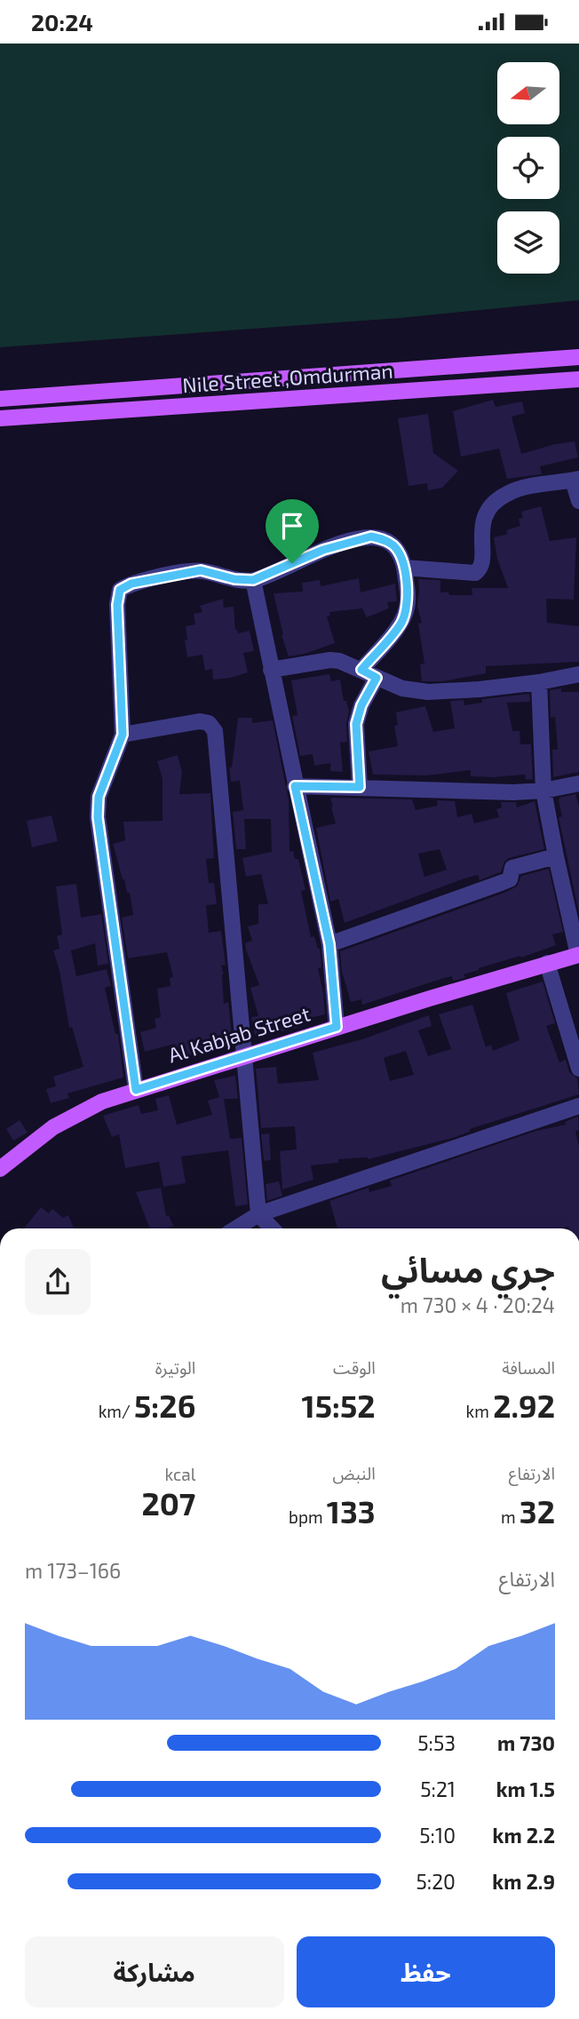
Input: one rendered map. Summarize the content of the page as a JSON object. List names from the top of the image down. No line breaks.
{"streets":{"main road":["Nile Street ,Omdurman","Al Kabjab Street"]},"north":"left","page":{"status":"20:24","heading":["جري مسائي","20:24 · 4 × 730 m"],"stats":[["المسافة","2.92 km"],["الوقت","15:52"],["الوتيرة","5:26 /km"],["الارتفاع","32 m"],["النبض","133 bpm"],["kcal","207"]],"chart":["الارتفاع","166–173 m"],"list":[{"name":"730 m","note":"5:53"},{"name":"1.5 km","note":"5:21"},{"name":"2.2 km","note":"5:10"},{"name":"2.9 km","note":"5:20"}],"buttons":["حفظ","مشاركة"]}}
